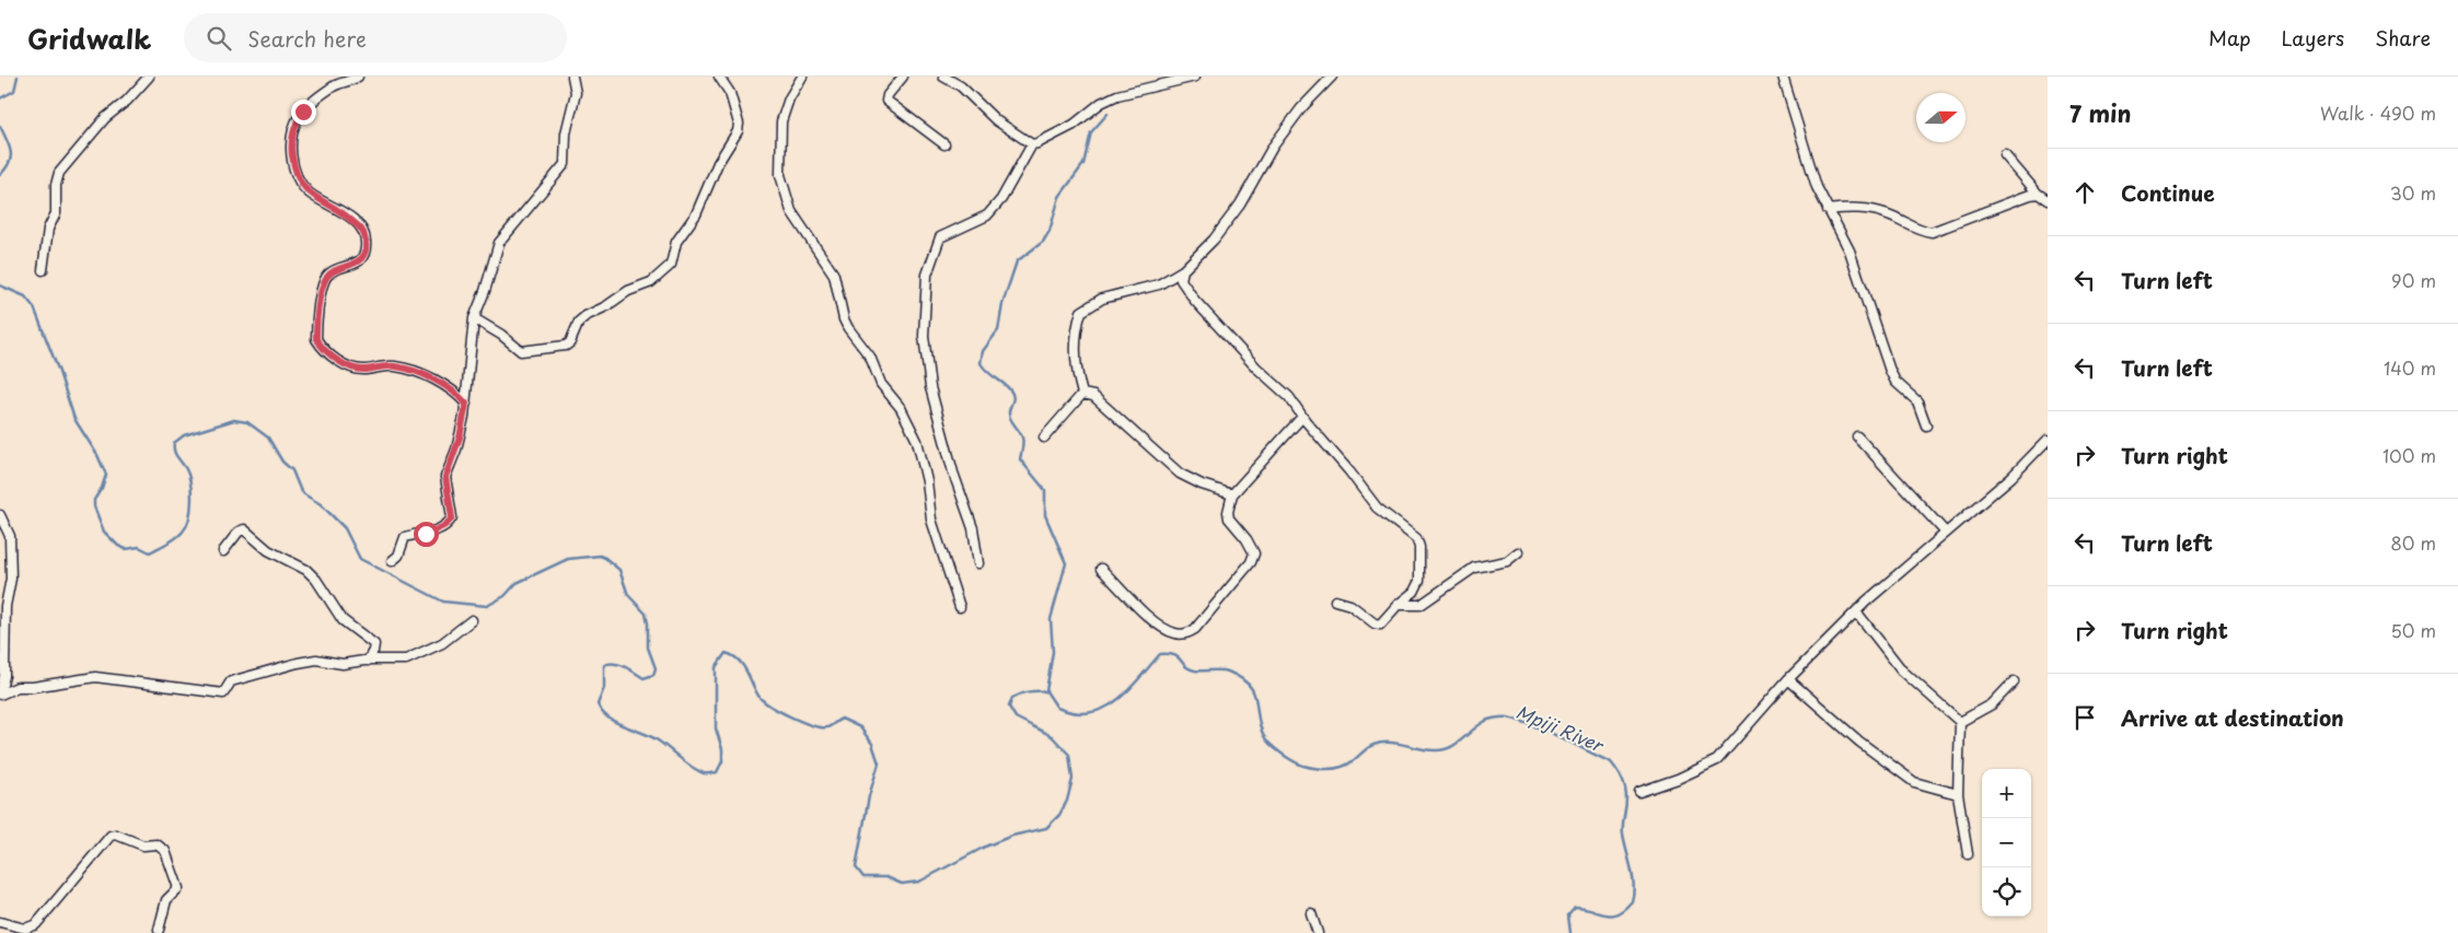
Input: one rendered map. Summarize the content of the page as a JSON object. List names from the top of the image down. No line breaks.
{"water":["Mpiji River"],"north":"right","page":{"header":"Gridwalk","search":"Search here","nav":["Map","Layers","Share"],"heading":["7 min","Walk · 490 m"],"list":[["Continue","30 m"],["Turn left","90 m"],["Turn left","140 m"],["Turn right","100 m"],["Turn left","80 m"],["Turn right","50 m"],"Arrive at destination"],"map_buttons":["+","−"]}}
